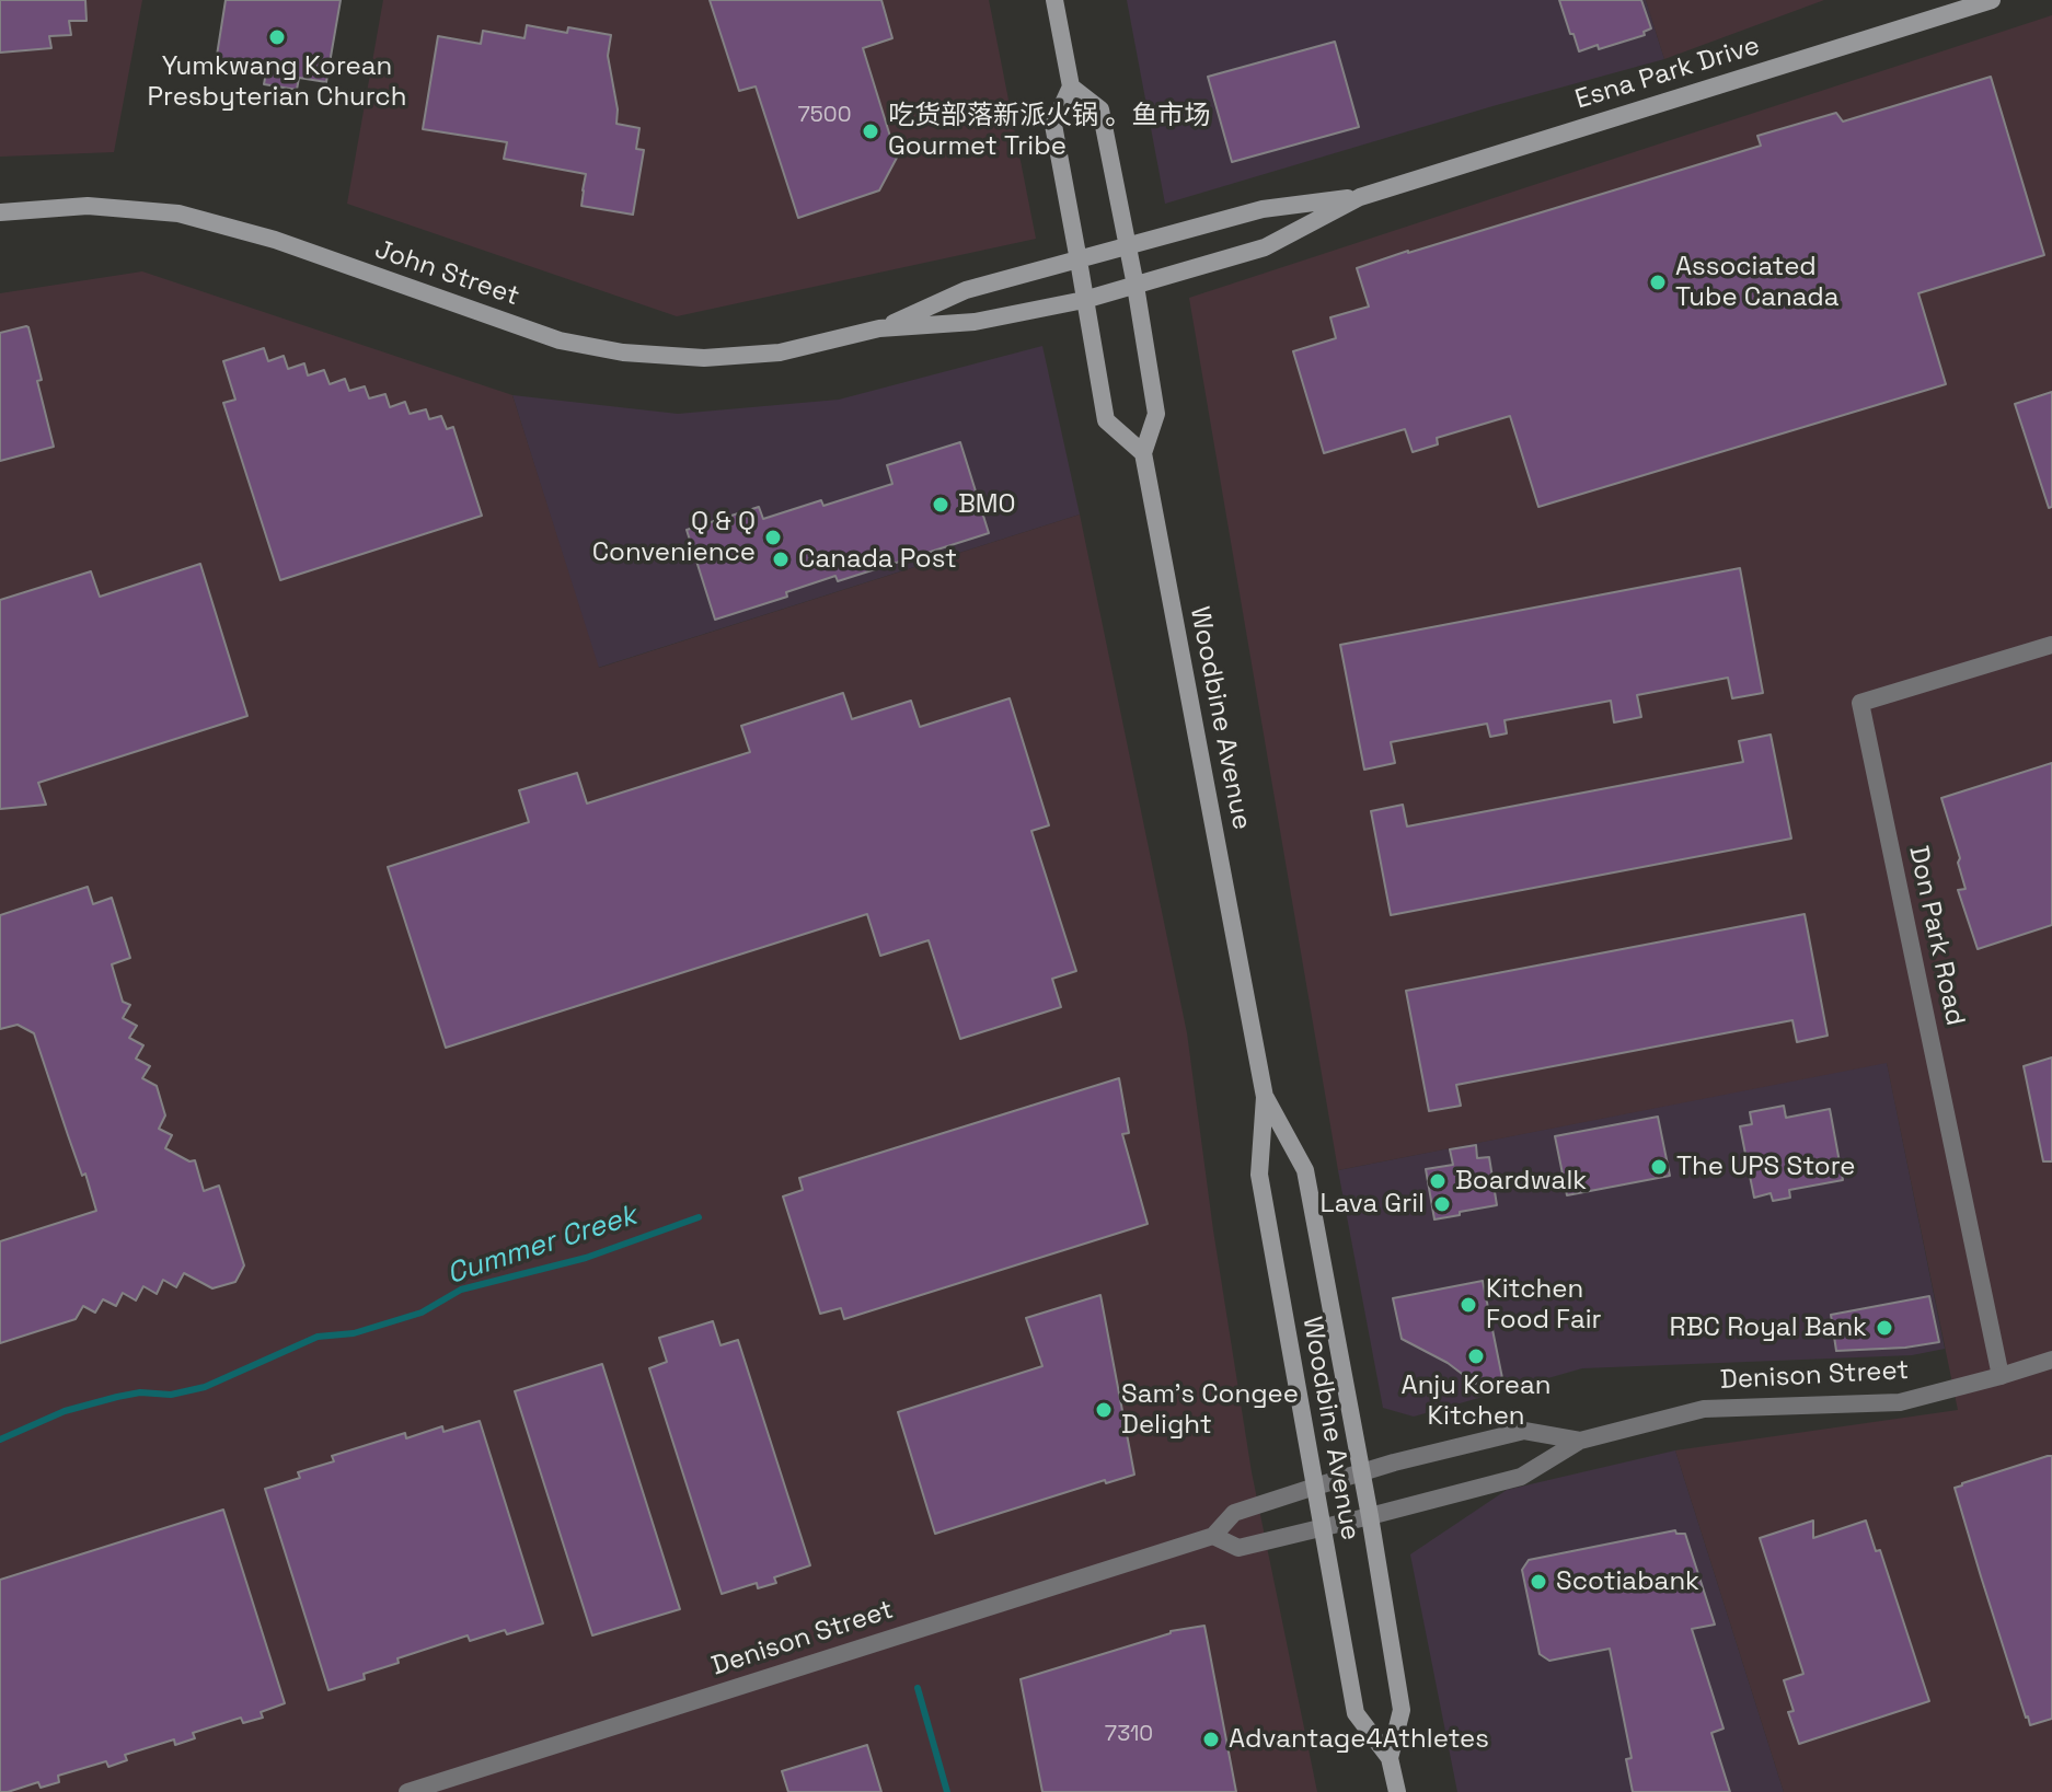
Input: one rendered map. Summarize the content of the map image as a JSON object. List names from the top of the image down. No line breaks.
{"streets":{"main road":["Esna Park Drive","John Street","Woodbine Avenue"],"street":["Don Park Road","Denison Street"]},"crossings":[["Esna Park Drive","John Street"],["Esna Park Drive","Woodbine Avenue"],["John Street","Woodbine Avenue"],["Woodbine Avenue","Denison Street"],["Don Park Road","Denison Street"]],"water":["Cummer Creek"],"places":["Yumkwang Korean Presbyterian Church","吃货部落新派火锅 。鱼市场 Gourmet Tribe","Associated Tube Canada","BMO","Q & Q Convenience","Canada Post","The UPS Store","Boardwalk","Lava Gril","Kitchen Food Fair","RBC Royal Bank","Anju Korean Kitchen","Sam's Congee Delight","Scotiabank","Advantage4Athletes"],"house_numbers":["7500","7310"]}
